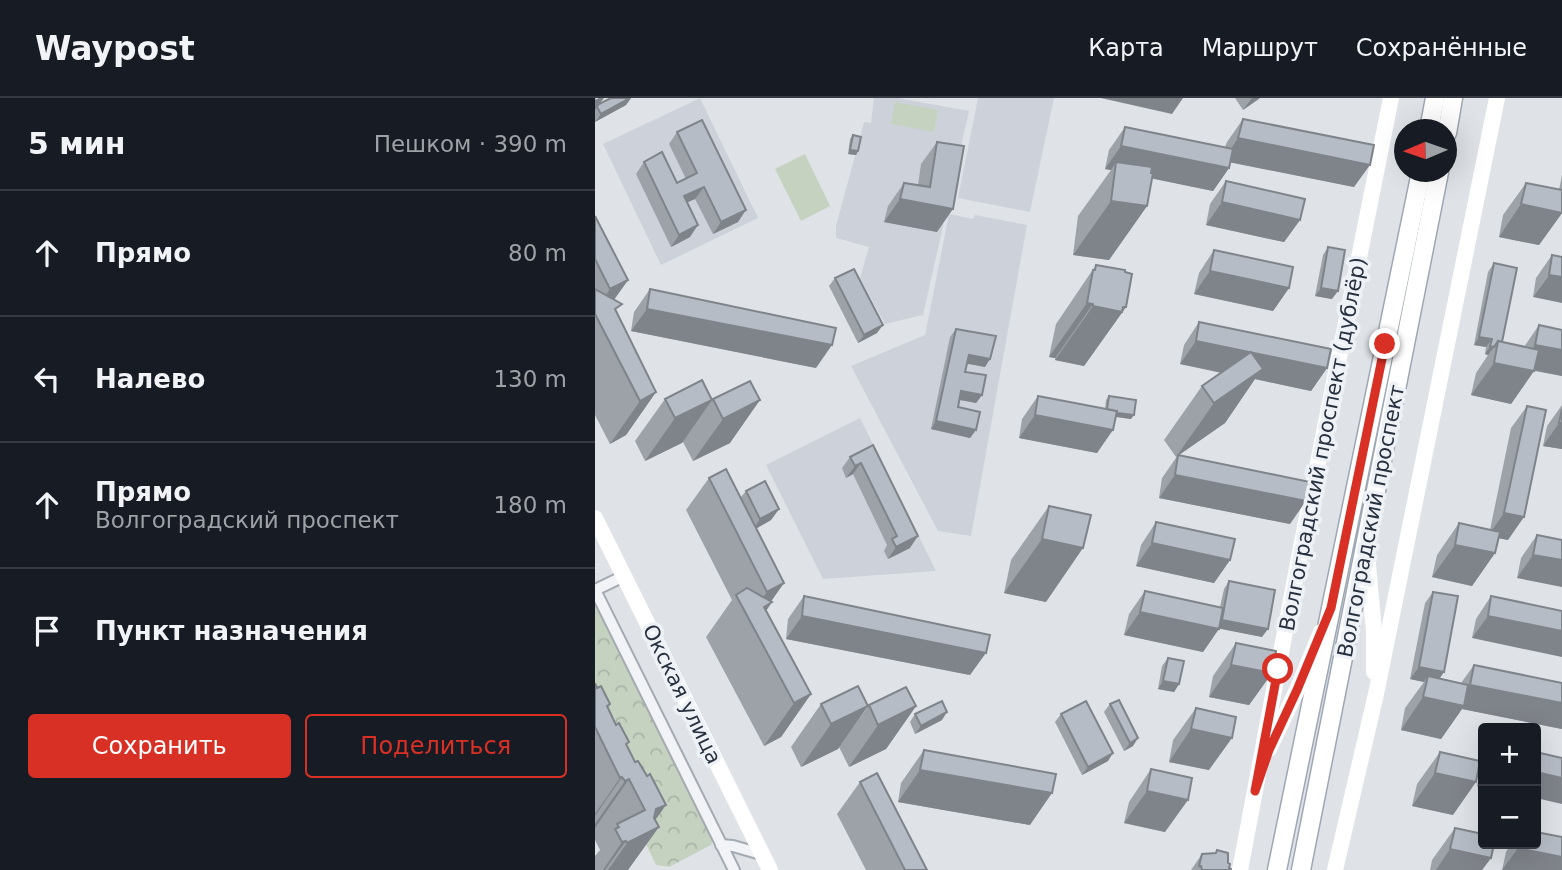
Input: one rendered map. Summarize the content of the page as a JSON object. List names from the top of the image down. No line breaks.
{"streets":{"main road":["Волгоградский проспект"],"street":["Волгоградский проспект (дублёр)","Окская улица"]},"crossings":[["Волгоградский проспект (дублёр)","Волгоградский проспект"]],"north":"left","page":{"header":"Waypost","nav":["Карта","Маршрут","Сохранённые"],"heading":["5 мин","Пешком · 390 m"],"list":[["Прямо","80 m"],["Налево","130 m"],["Прямо","Волгоградский проспект","180 m"],"Пункт назначения"],"buttons":["Сохранить","Поделиться"],"map_buttons":["+","−"]}}
